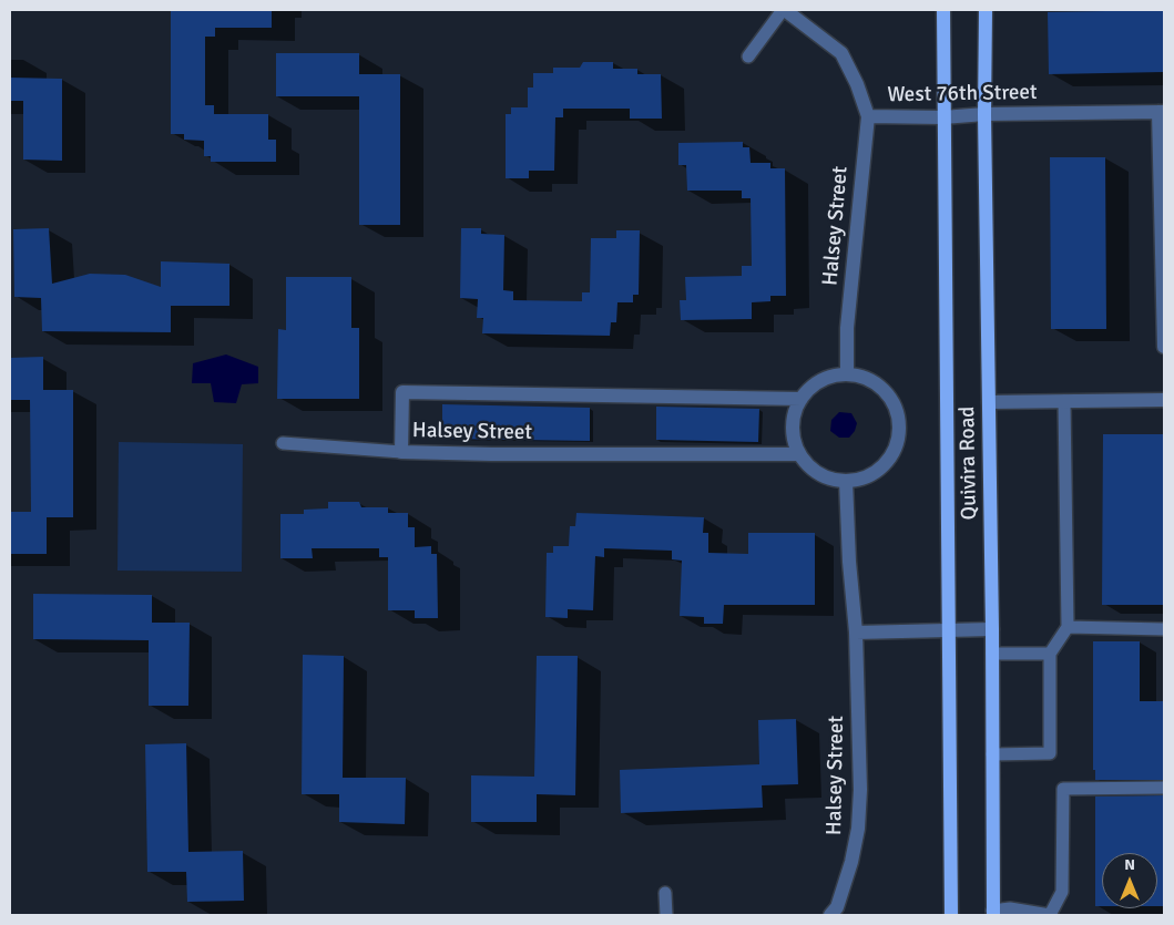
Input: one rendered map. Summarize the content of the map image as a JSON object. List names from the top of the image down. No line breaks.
{"streets":{"main road":["Quivira Road"],"street":["West 76th Street","Halsey Street"]},"crossings":[["West 76th Street","Halsey Street"],["West 76th Street","Quivira Road"]],"north":"top"}
